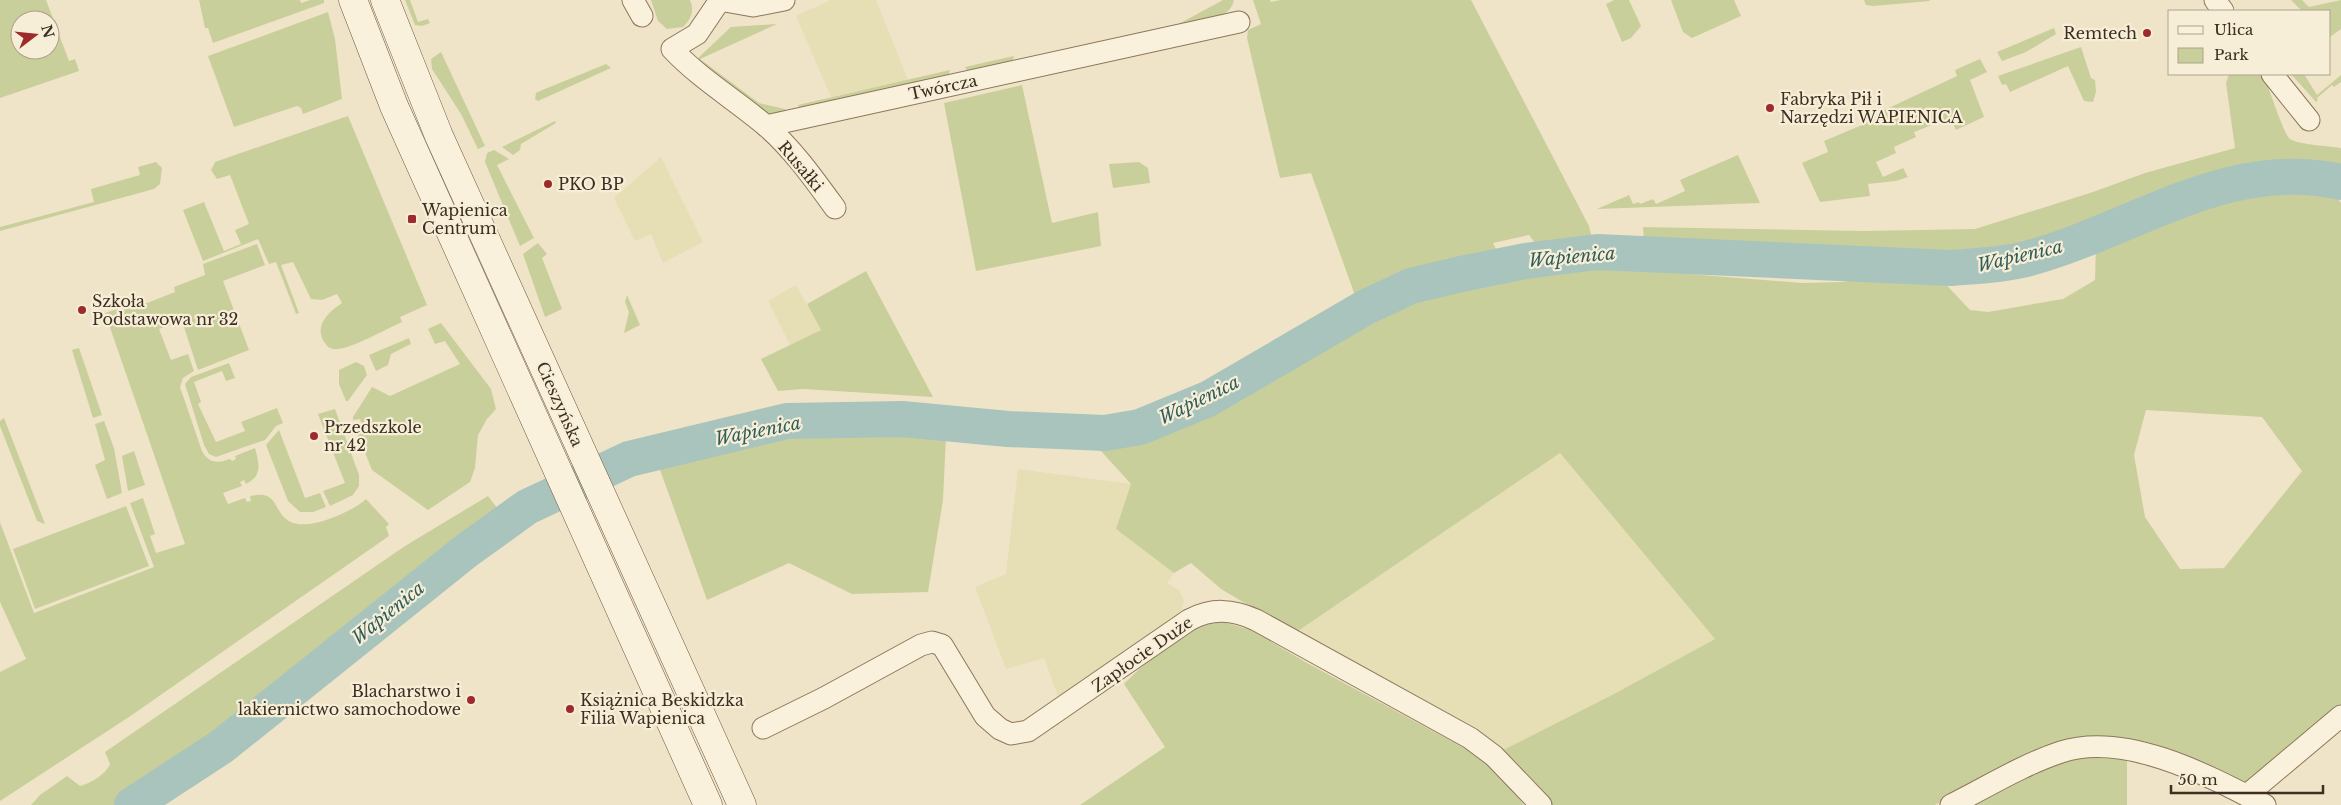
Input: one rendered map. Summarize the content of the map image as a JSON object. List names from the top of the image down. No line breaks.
{"streets":{"main road":["Cieszyńska"],"street":["Twórcza","Rusałki","Zapłocie Duże"]},"crossings":[["Twórcza","Rusałki"]],"water":["Wapienica"],"places":{"other":["Remtech","Fabryka Pił i Narzędzi WAPIENICA","PKO BP","Szkoła Podstawowa nr 32","Przedszkole nr 42","Blacharstwo i lakiernictwo samochodowe","Książnica Beskidzka Filia Wapienica"],"transit":["Wapienica Centrum"]},"legend":["Ulica","Park"],"scale_bar":"50 m","north":"right"}
